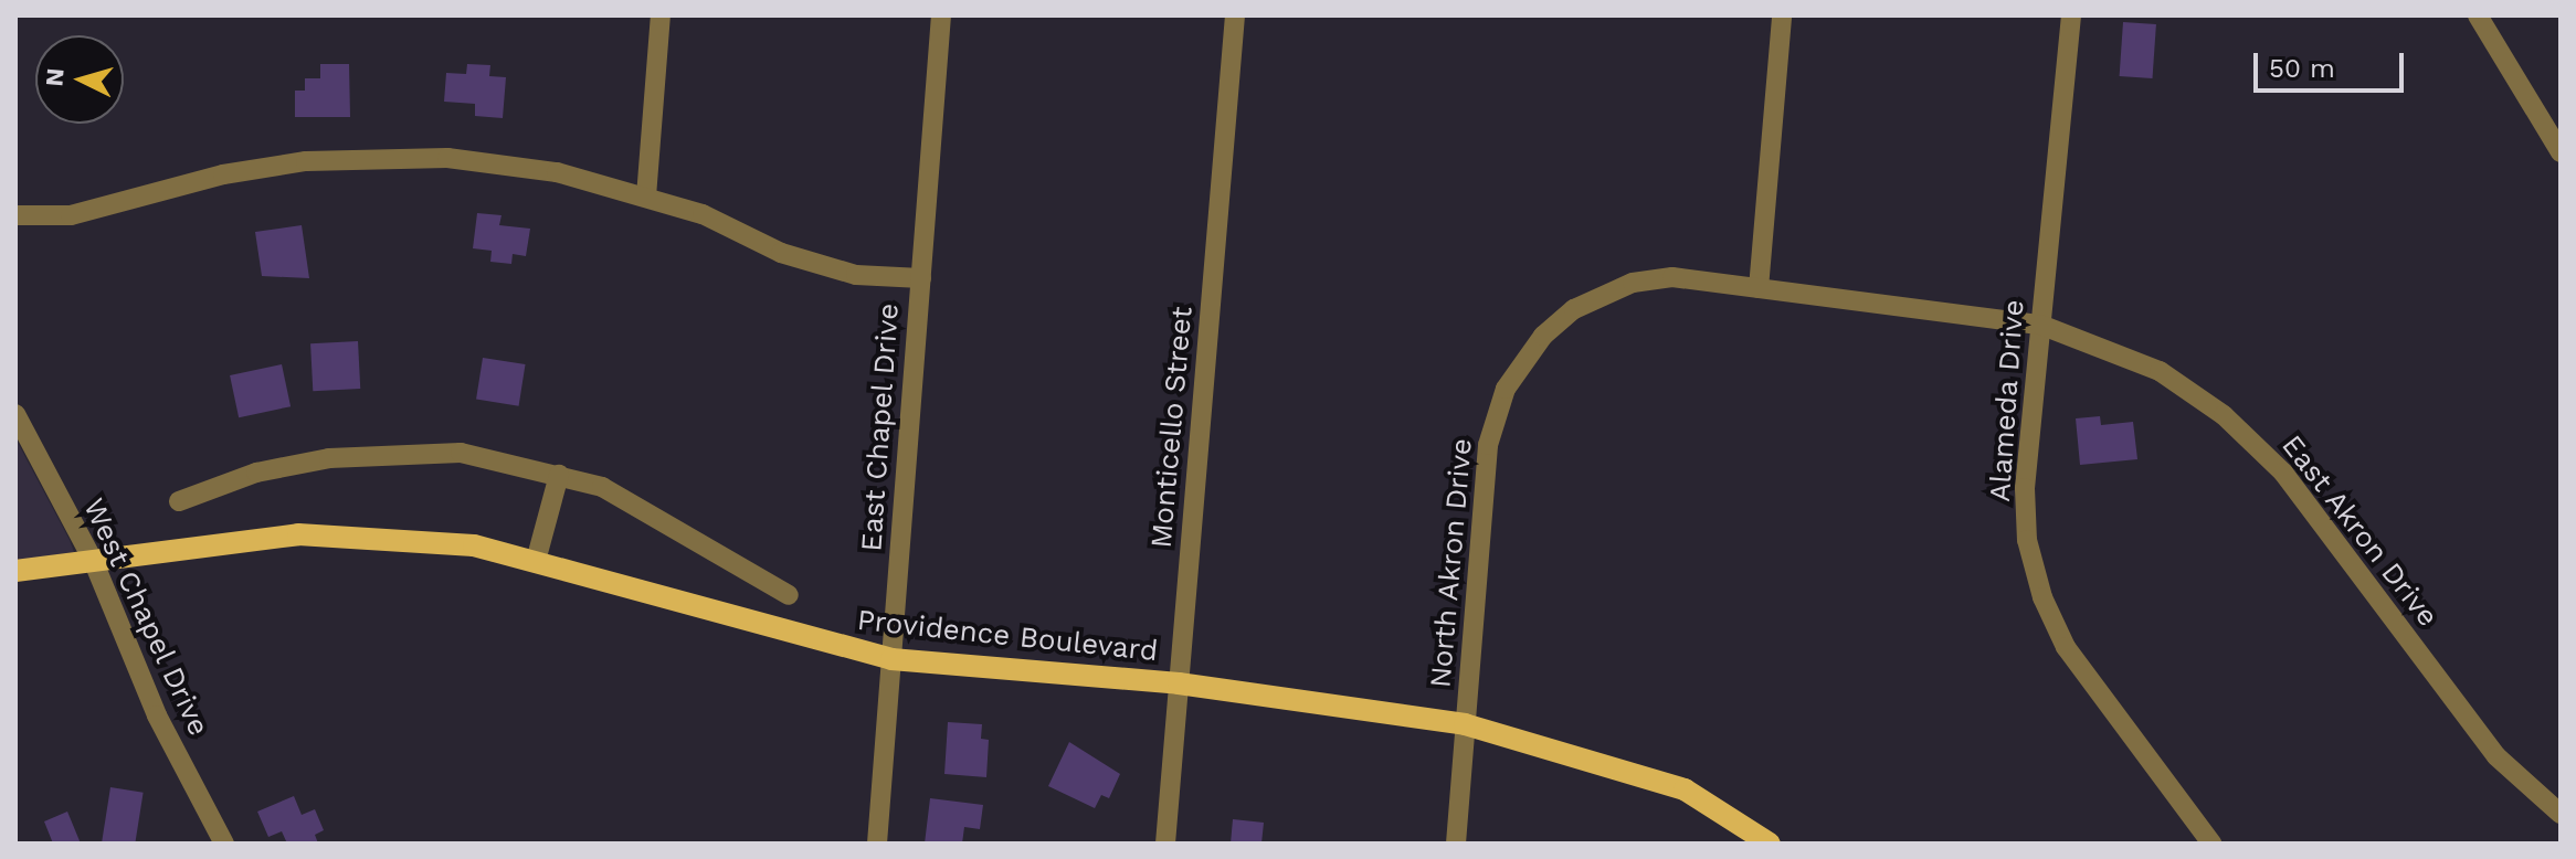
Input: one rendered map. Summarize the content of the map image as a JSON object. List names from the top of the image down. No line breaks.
{"streets":{"main road":["Providence Boulevard"],"street":["Alameda Drive","East Chapel Drive","Monticello Street","East Akron Drive","North Akron Drive","West Chapel Drive"]},"crossings":[["Alameda Drive","East Akron Drive"],["East Chapel Drive","Providence Boulevard"],["Monticello Street","Providence Boulevard"],["East Akron Drive","North Akron Drive"],["North Akron Drive","Providence Boulevard"],["West Chapel Drive","Providence Boulevard"]],"scale_bar":"50 m","north":"left"}
